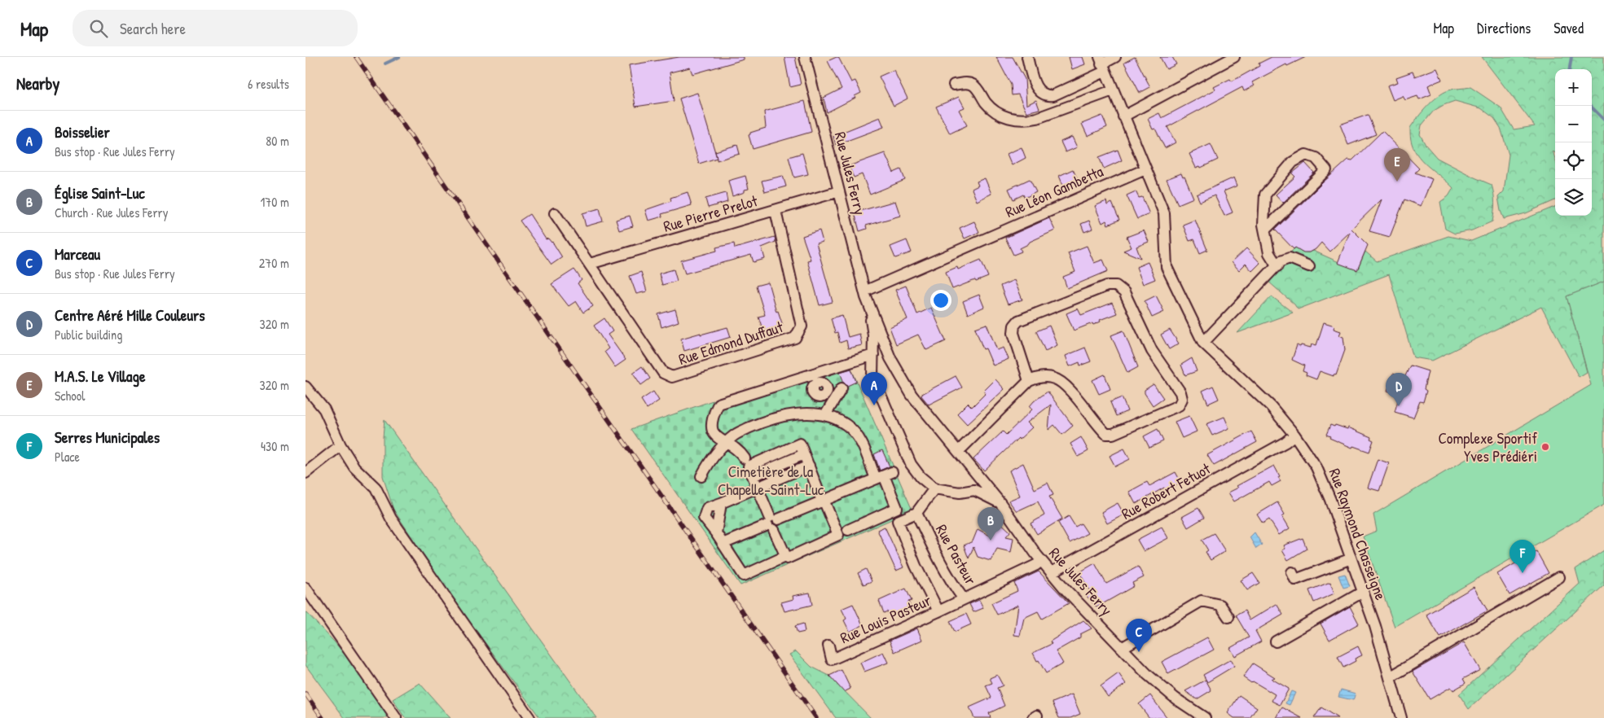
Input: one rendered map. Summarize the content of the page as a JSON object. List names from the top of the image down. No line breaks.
{"streets":{"street":["Rue Jules Ferry","Rue Léon Gambetta","Rue Pierre Prelot","Rue Edmond Duffaut","Rue Robert Fetuot","Rue Raymond Chasseigne","Rue Pasteur","Rue Louis Pasteur"]},"crossings":[["Rue Jules Ferry","Rue Léon Gambetta"],["Rue Jules Ferry","Rue Pierre Prelot"],["Rue Jules Ferry","Rue Robert Fetuot"],["Rue Jules Ferry","Rue Pasteur"],["Rue Léon Gambetta","Rue Raymond Chasseigne"],["Rue Pierre Prelot","Rue Edmond Duffaut"],["Rue Robert Fetuot","Rue Raymond Chasseigne"],["Rue Pasteur","Rue Louis Pasteur"]],"parks":["Cimetière de la Chapelle-Saint-Luc"],"places":["Complexe Sportif Yves Prédiéri"],"page":{"header":"Map","search":"Search here","nav":["Map","Directions","Saved"],"heading":["Nearby","6 results"],"map_buttons":["+","−"],"list":[{"mark":"A","name":"Boisselier","note":"Bus stop · Rue Jules Ferry","value":"80 m"},{"mark":"B","name":"Église Saint-Luc","note":"Church · Rue Jules Ferry","value":"170 m"},{"mark":"C","name":"Marceau","note":"Bus stop · Rue Jules Ferry","value":"270 m"},{"mark":"D","name":"Centre Aéré Mille Couleurs","note":"Public building","value":"320 m"},{"mark":"E","name":"M.A.S. Le Village","note":"School","value":"320 m"},{"mark":"F","name":"Serres Municipales","note":"Place","value":"430 m"}],"pins":["E","A","D","B","F","C"]}}
